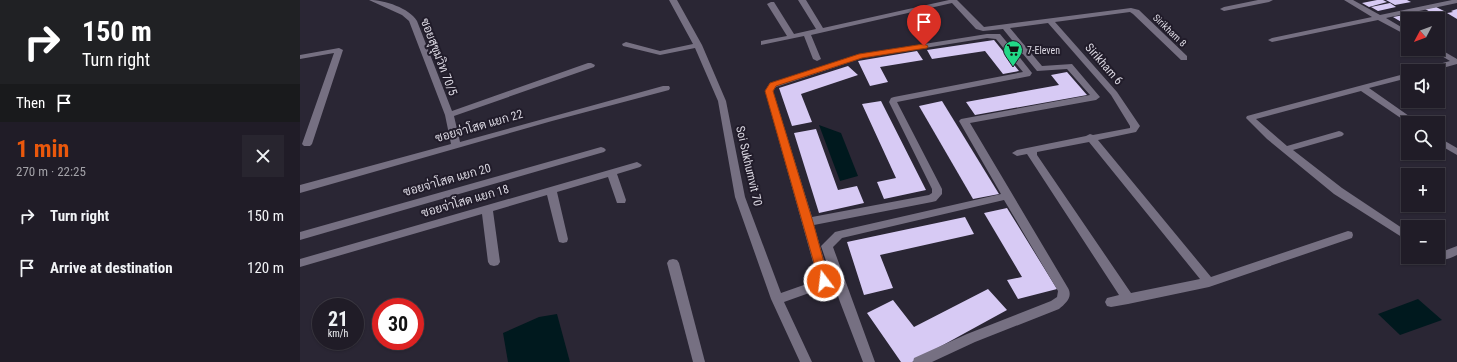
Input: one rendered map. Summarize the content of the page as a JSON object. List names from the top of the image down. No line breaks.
{"streets":{"street":["Sirikham 8","ซอยสุขุมวิท 70/5","Sirikham 6","ซอยจ่าโสด แยก 22","Soi Sukhumvit 70","ซอยจ่าโสด แยก 20","ซอยจ่าโสด แยก 18"]},"crossings":[["Sirikham 8","Sirikham 6"],["ซอยสุขุมวิท 70/5","ซอยจ่าโสด แยก 22"]],"places":{"supermarket":["7-Eleven"]},"north":"bottom left","page":{"turn":["150 m","Turn right"],"map_buttons":["+","−"],"then":"Then","heading":["1 min","270 m · 22:25"],"list":[{"name":"Turn right","value":"150 m"},{"name":"Arrive at destination","value":"120 m"}],"speed":"21 km/h","limit":"30"}}
